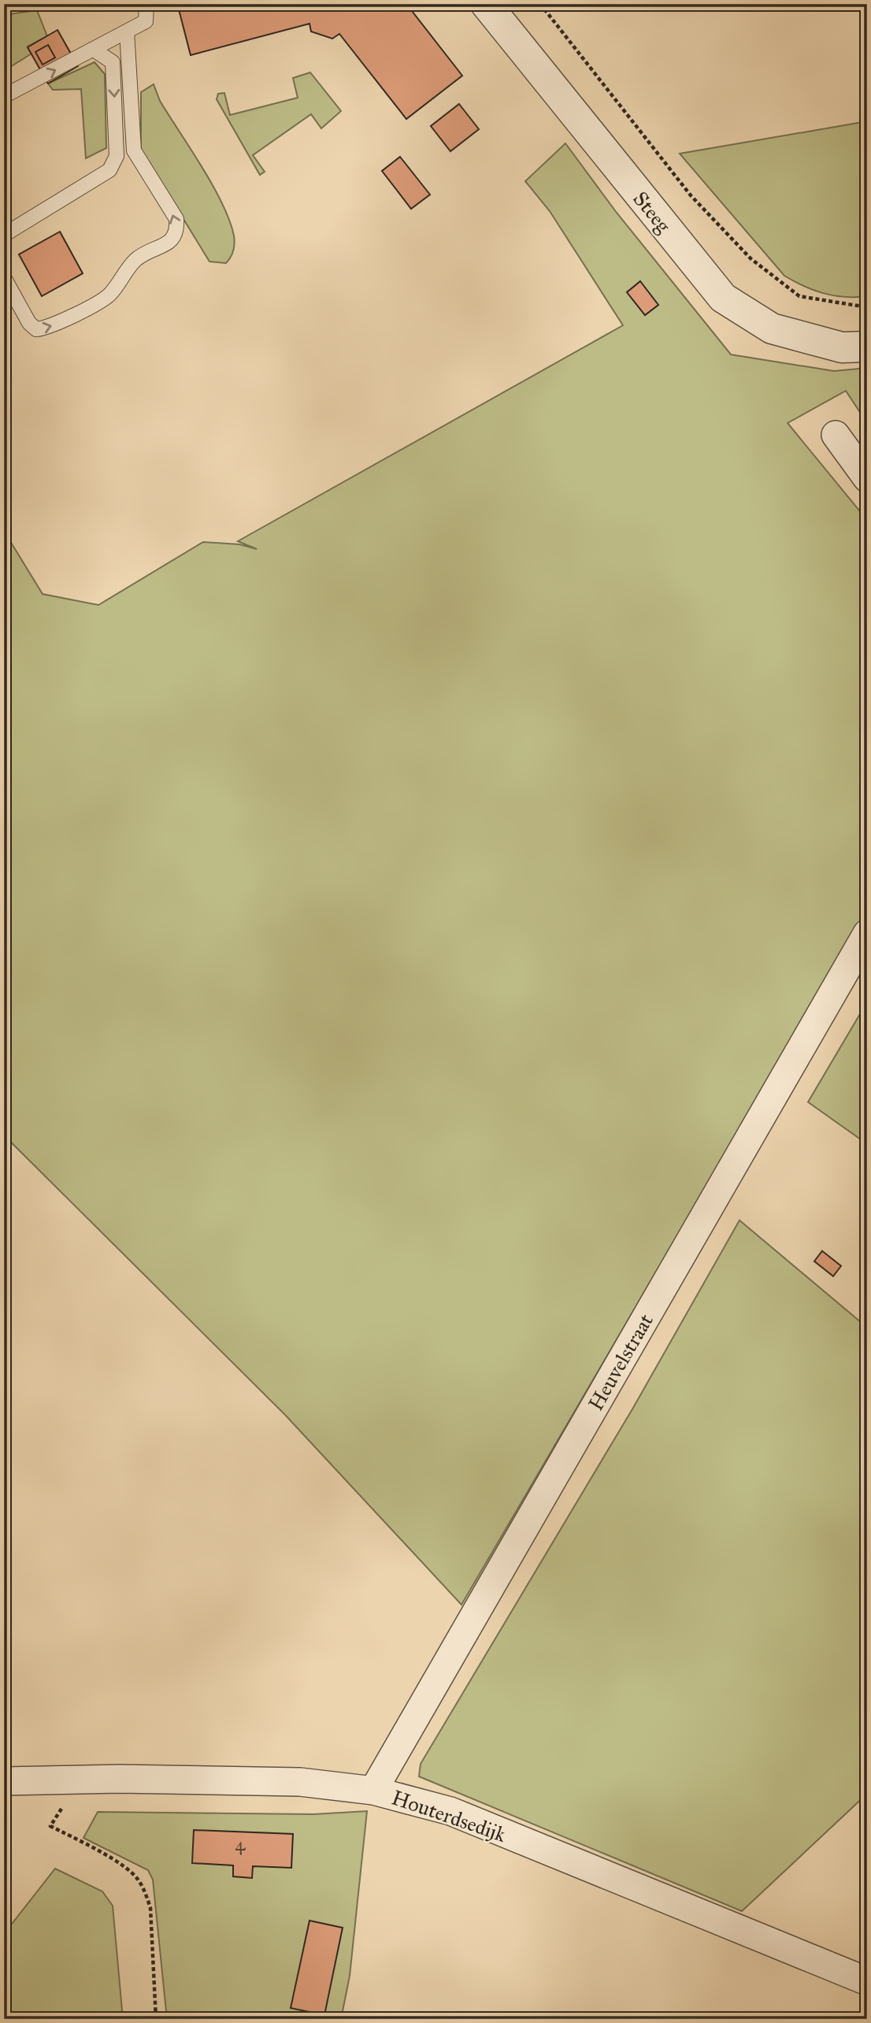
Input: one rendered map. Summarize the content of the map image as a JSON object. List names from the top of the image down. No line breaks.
{"streets":{"street":["Steeg","Heuvelstraat","Houterdsedijk"]},"crossings":[["Heuvelstraat","Houterdsedijk"]],"house_numbers":["4"]}
